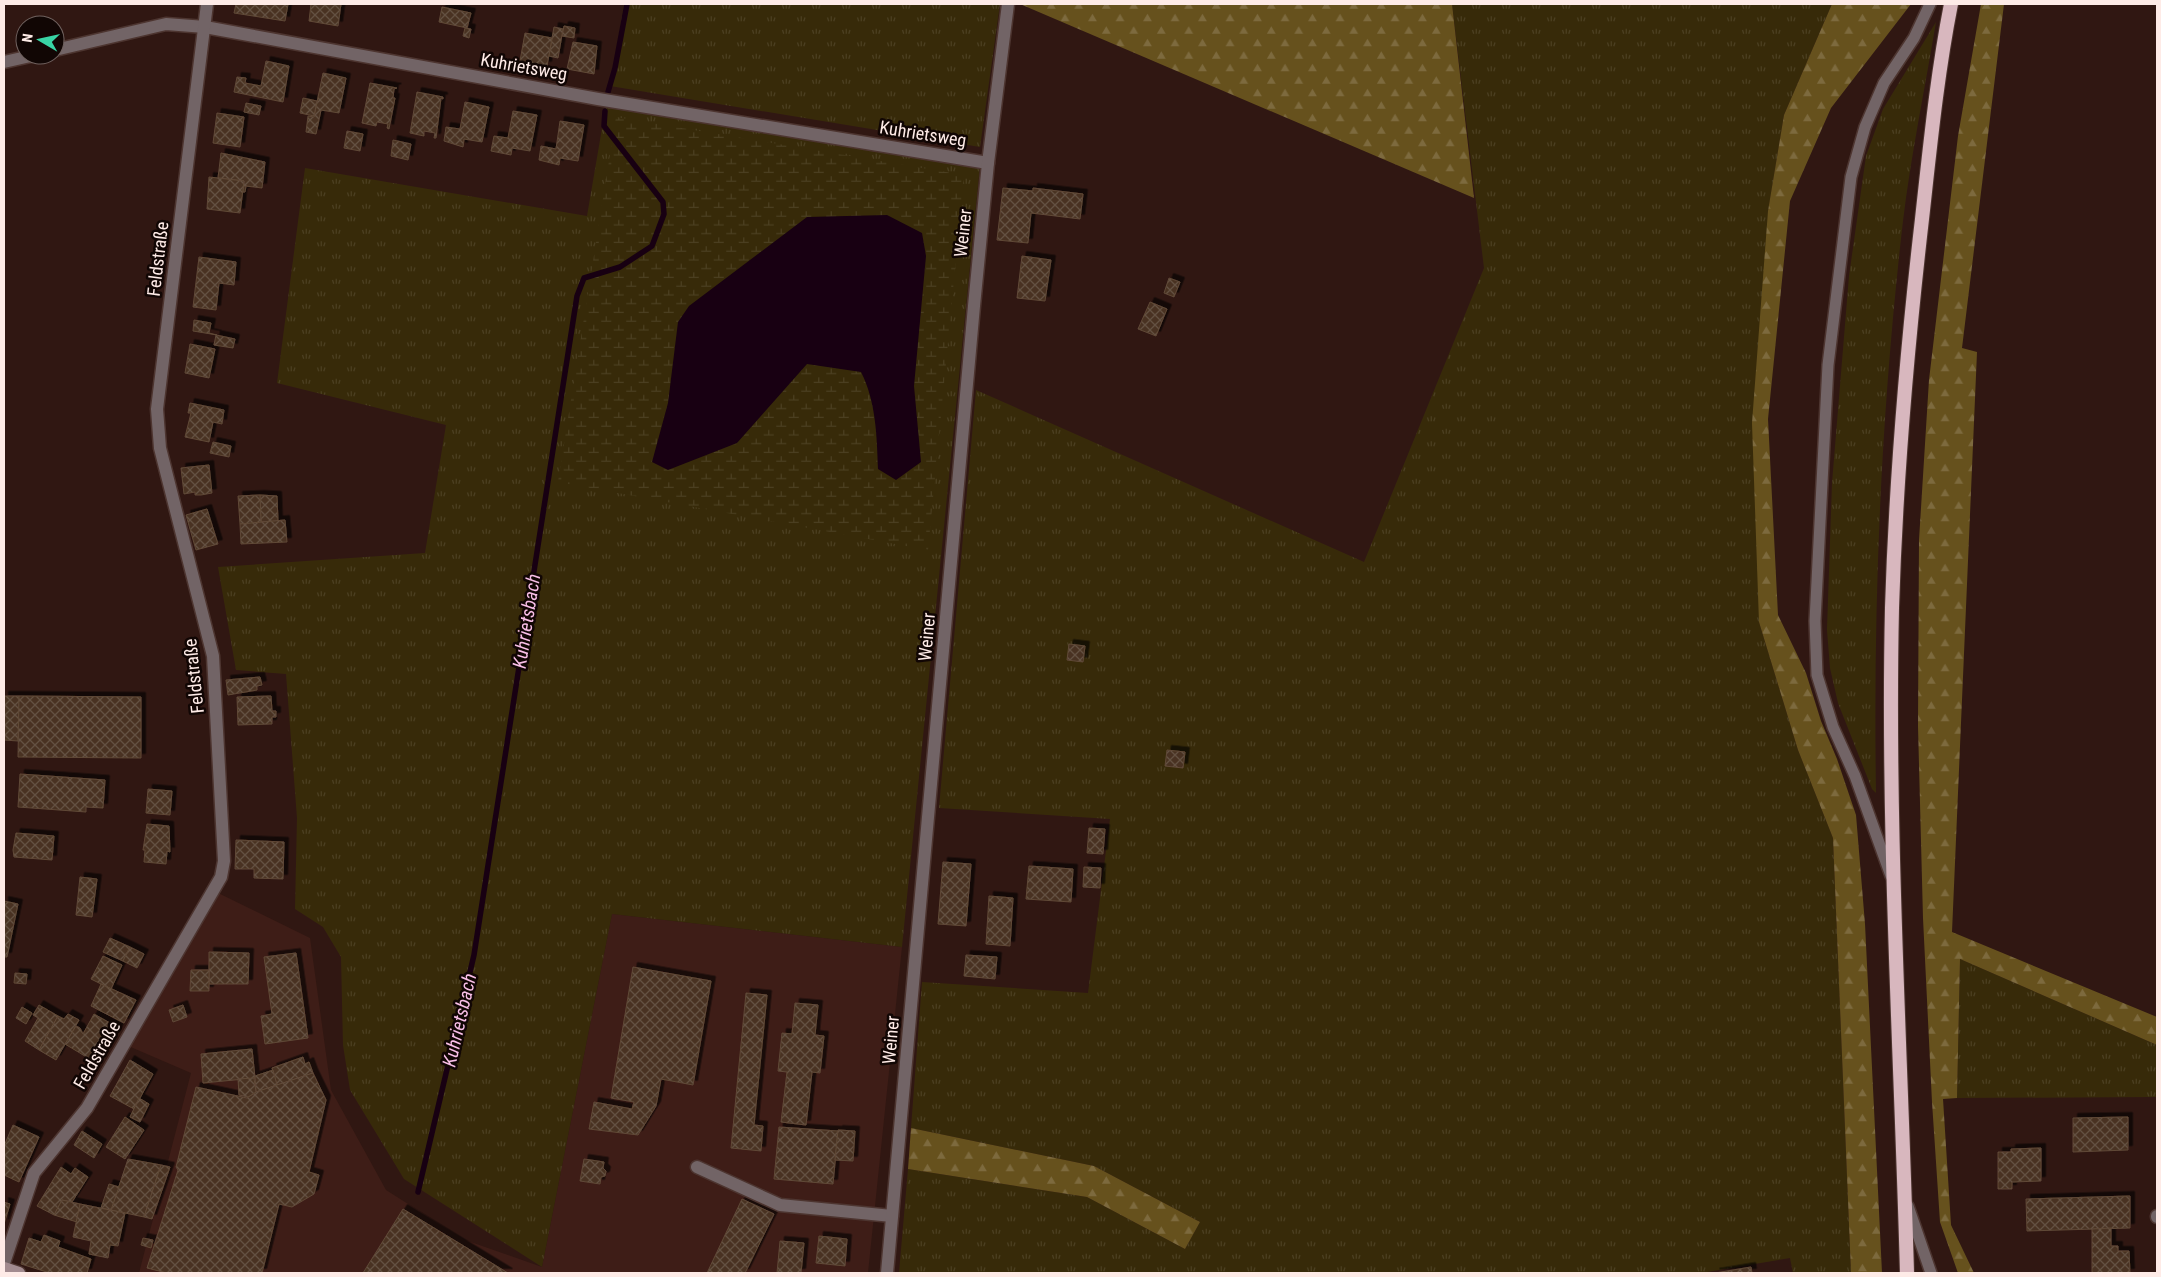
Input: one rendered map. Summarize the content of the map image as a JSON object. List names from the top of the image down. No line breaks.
{"streets":{"street":["Kuhrietsweg","Weiner","Feldstraße"]},"crossings":[["Kuhrietsweg","Weiner"],["Kuhrietsweg","Feldstraße"]],"water":["Kuhrietsbach"],"north":"left"}
